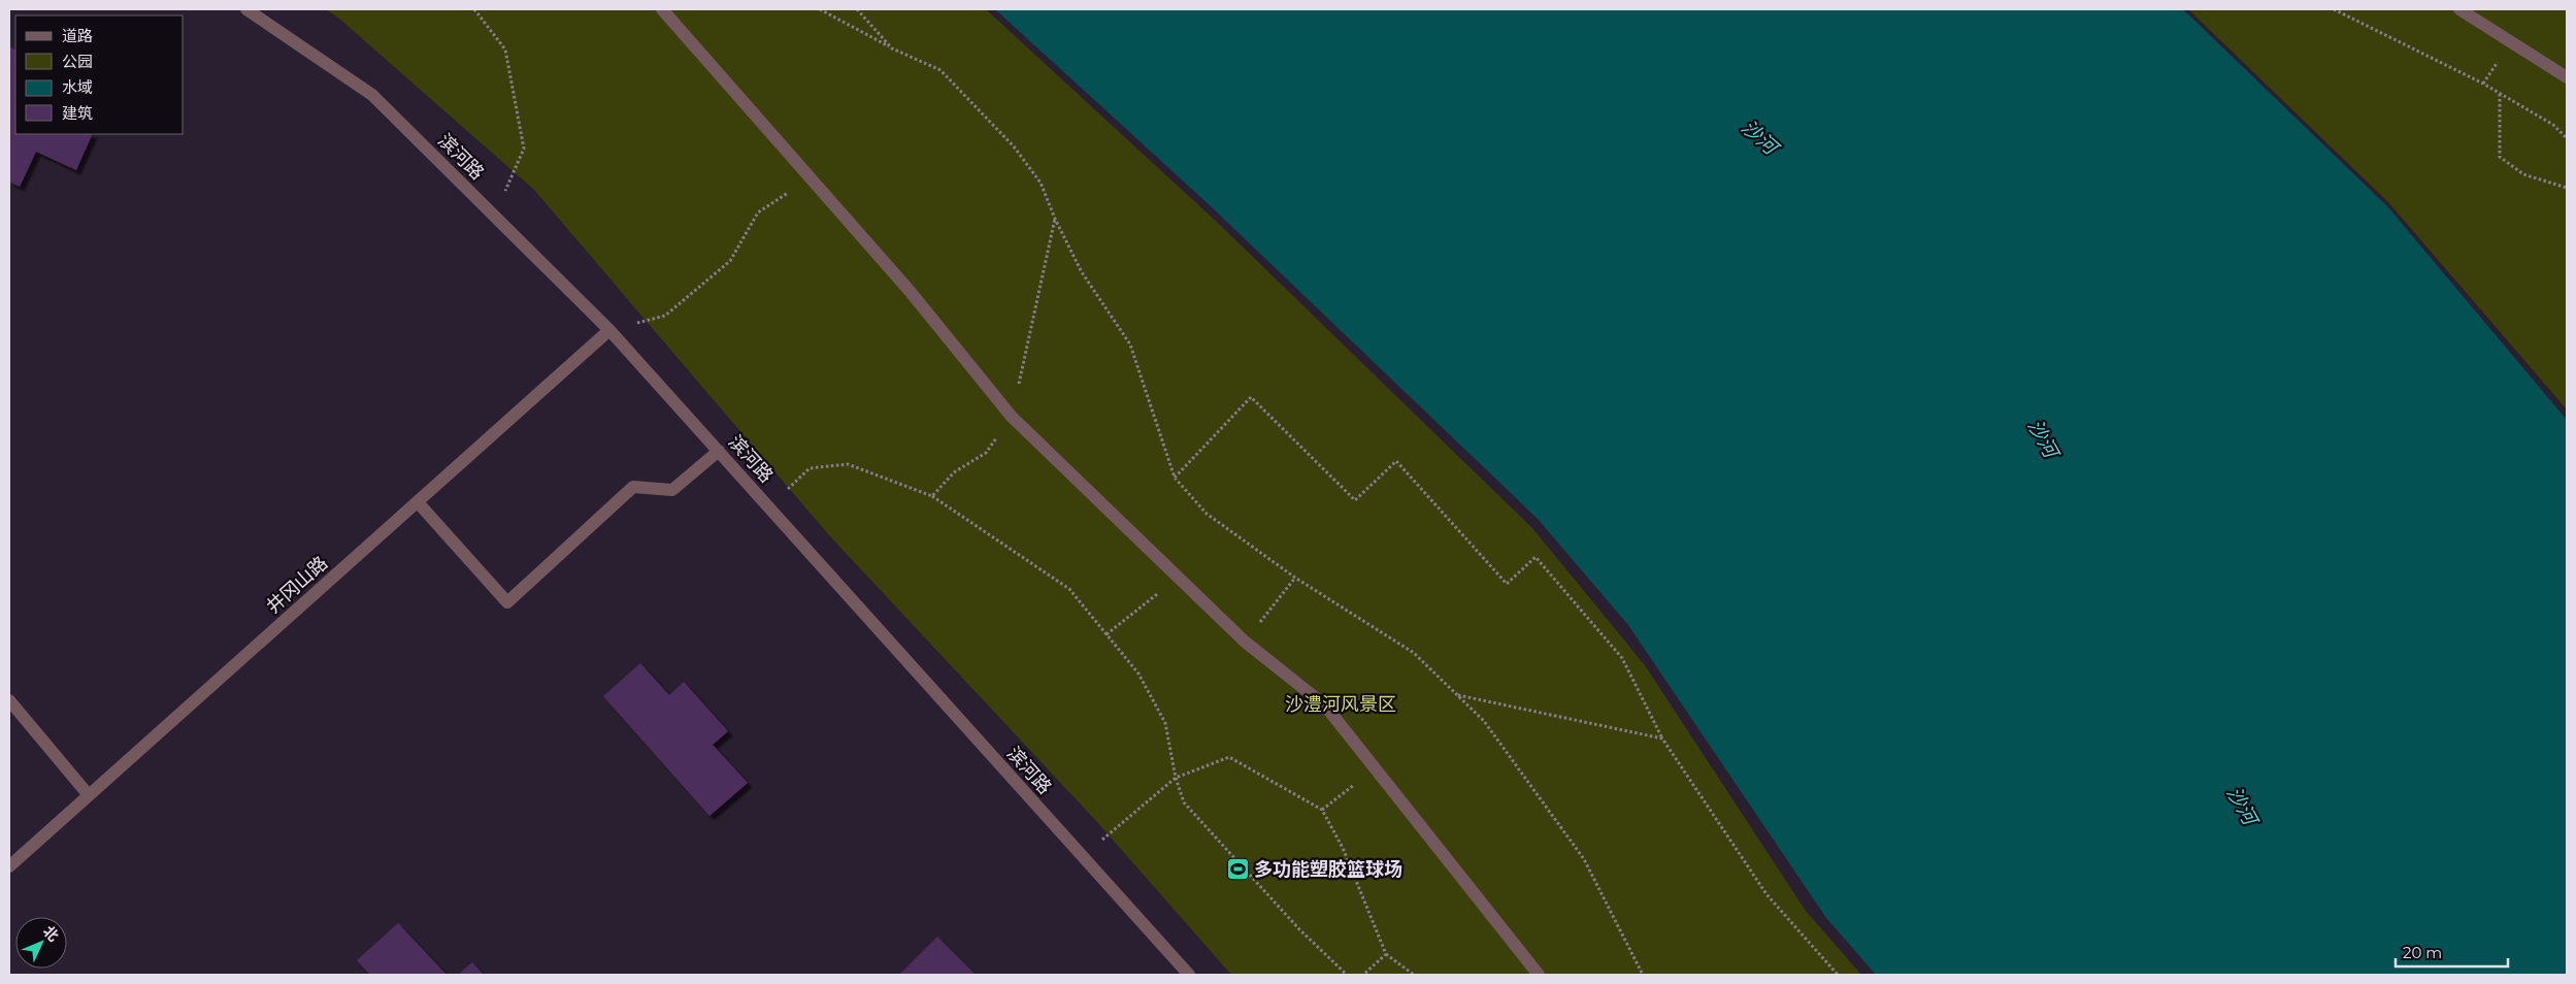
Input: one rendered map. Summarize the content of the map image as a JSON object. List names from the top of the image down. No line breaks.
{"streets":{"street":["滨河路","井冈山路"]},"crossings":[["滨河路","井冈山路"]],"water":["沙河"],"parks":["沙澧河风景区"],"places":{"sports":["多功能塑胶篮球场"]},"legend":["道路","公园","水域","建筑"],"scale_bar":"20 m","north":"top right"}
